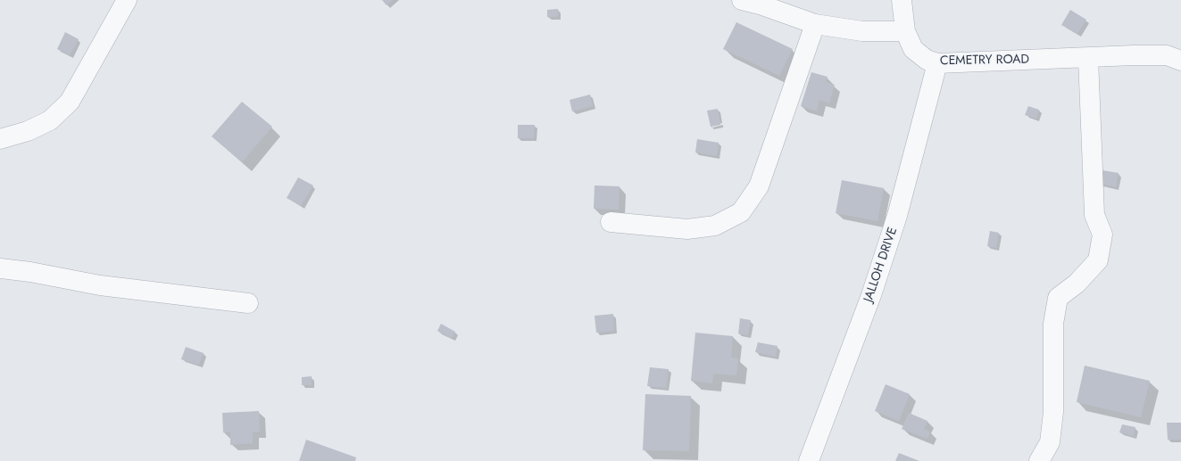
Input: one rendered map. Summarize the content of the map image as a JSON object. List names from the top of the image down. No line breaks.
{"streets":{"street":["CEMETRY ROAD","JALLOH DRIVE"]},"crossings":[["CEMETRY ROAD","JALLOH DRIVE"]]}
